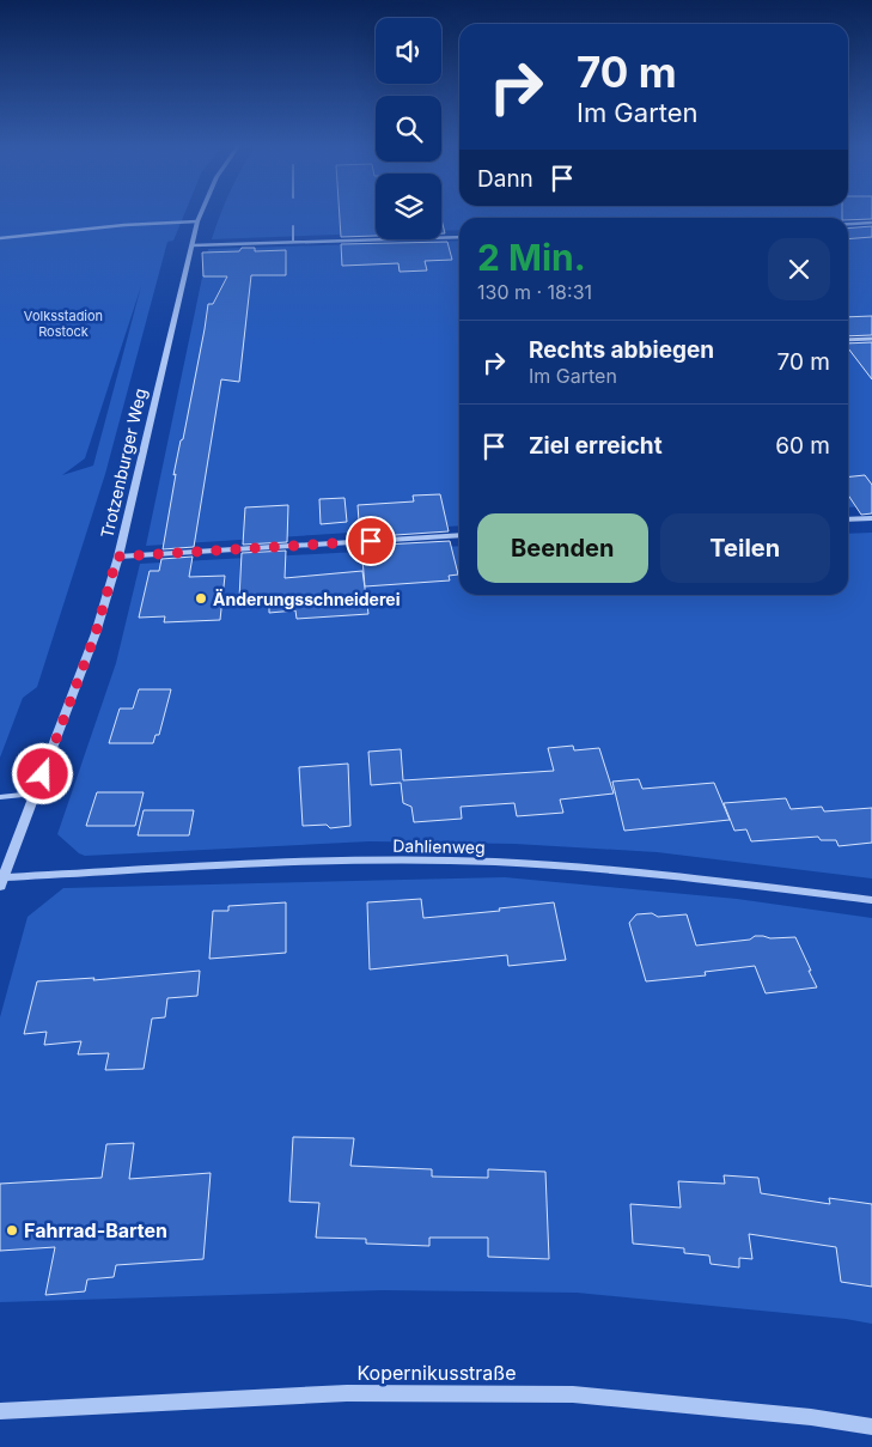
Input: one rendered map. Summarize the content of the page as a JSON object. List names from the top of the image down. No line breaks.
{"streets":{"street":["Trotzenburger Weg","Dahlienweg","Kopernikusstraße"]},"crossings":[["Trotzenburger Weg","Dahlienweg"]],"parks":["Volksstadion Rostock"],"places":["Änderungsschneiderei","Fahrrad-Barten"],"page":{"turn":["70 m","Im Garten"],"then":"Dann","heading":["2 Min.","130 m · 18:31"],"list":[{"name":"Rechts abbiegen","note":"Im Garten","value":"70 m"},{"name":"Ziel erreicht","value":"60 m"}],"buttons":["Beenden","Teilen"]}}
